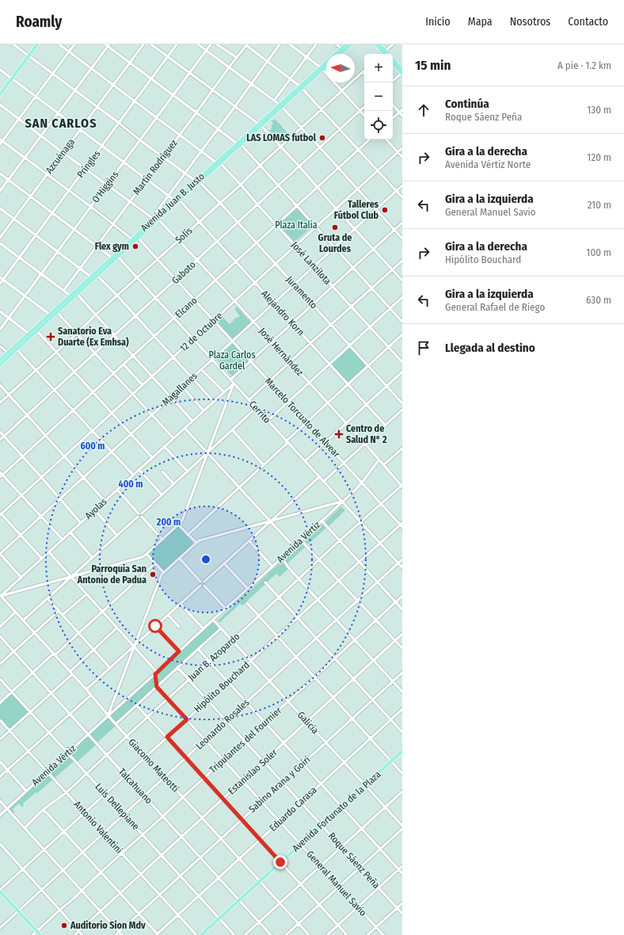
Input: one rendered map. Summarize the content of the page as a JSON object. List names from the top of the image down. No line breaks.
{"streets":{"main road":["Avenida Juan B. Justo","Avenida Fortunato de la Plaza"],"street":["Azcuénaga","Pringles","Martín Rodríguez","O'Higgins","Solís","José Lanzilota","Gaboto","Juramento","Elcano","Alejandro Korn","12 de Octubre","José Hernández","Magallanes","Cerrito","Marcelo Torcuato de Alvear","Ayolas","Avenida Vértiz","Juan B. Azopardo","Hipólito Bouchard","Galicia","Leonardo Rosales","Tripulantes del Fournier","Giacomo Mateotti","Estanislao Soler","Sabino Arana y Goiri","Talcahuano","Luis Dellepiane","Eduardo Carasa","Antonio Valentini","Roque Sáenz Peña","General Manuel Savio"]},"crossings":[["Azcuénaga","José Lanzilota"],["Azcuénaga","Juramento"],["Pringles","José Lanzilota"],["Pringles","Juramento"],["Martín Rodríguez","José Lanzilota"],["Martín Rodríguez","Juramento"],["O'Higgins","José Lanzilota"],["O'Higgins","Juramento"],["Avenida Juan B. Justo","José Lanzilota"],["Avenida Juan B. Justo","Juramento"],["Avenida Juan B. Justo","Alejandro Korn"],["Avenida Juan B. Justo","José Hernández"],["Avenida Juan B. Justo","Cerrito"],["Avenida Juan B. Justo","Marcelo Torcuato de Alvear"],["Solís","José Lanzilota"],["Solís","Juramento"],["Solís","Alejandro Korn"],["Solís","José Hernández"],["Solís","Cerrito"],["Solís","Marcelo Torcuato de Alvear"],["José Lanzilota","Gaboto"],["José Lanzilota","Elcano"],["José Lanzilota","12 de Octubre"],["José Lanzilota","Magallanes"],["Gaboto","Juramento"],["Gaboto","Alejandro Korn"],["Gaboto","José Hernández"],["Gaboto","Cerrito"],["Gaboto","Marcelo Torcuato de Alvear"],["Juramento","Elcano"],["Juramento","12 de Octubre"],["Juramento","Magallanes"],["Elcano","Alejandro Korn"],["Elcano","José Hernández"],["Elcano","Cerrito"],["Elcano","Marcelo Torcuato de Alvear"],["Alejandro Korn","12 de Octubre"],["Alejandro Korn","Magallanes"],["12 de Octubre","José Hernández"],["12 de Octubre","Cerrito"],["12 de Octubre","Marcelo Torcuato de Alvear"],["José Hernández","Magallanes"],["José Hernández","Avenida Vértiz"],["José Hernández","Juan B. Azopardo"],["Magallanes","Cerrito"],["Magallanes","Marcelo Torcuato de Alvear"],["Cerrito","Ayolas"],["Cerrito","Avenida Vértiz"],["Cerrito","Juan B. Azopardo"],["Cerrito","Hipólito Bouchard"],["Cerrito","Leonardo Rosales"],["Marcelo Torcuato de Alvear","Avenida Vértiz"],["Marcelo Torcuato de Alvear","Juan B. Azopardo"],["Marcelo Torcuato de Alvear","Hipólito Bouchard"],["Ayolas","Giacomo Mateotti"],["Avenida Vértiz","Galicia"],["Avenida Vértiz","Giacomo Mateotti"],["Avenida Vértiz","Talcahuano"],["Avenida Vértiz","Luis Dellepiane"],["Avenida Vértiz","Antonio Valentini"],["Juan B. Azopardo","Galicia"],["Juan B. Azopardo","Giacomo Mateotti"],["Juan B. Azopardo","Talcahuano"],["Juan B. Azopardo","Luis Dellepiane"],["Juan B. Azopardo","Antonio Valentini"],["Juan B. Azopardo","Roque Sáenz Peña"],["Juan B. Azopardo","General Manuel Savio"],["Hipólito Bouchard","Galicia"],["Hipólito Bouchard","Giacomo Mateotti"],["Hipólito Bouchard","Talcahuano"],["Hipólito Bouchard","Luis Dellepiane"],["Hipólito Bouchard","Antonio Valentini"],["Hipólito Bouchard","Roque Sáenz Peña"],["Hipólito Bouchard","General Manuel Savio"],["Galicia","Leonardo Rosales"],["Galicia","Tripulantes del Fournier"],["Galicia","Estanislao Soler"],["Galicia","Sabino Arana y Goiri"],["Galicia","Eduardo Carasa"],["Galicia","Avenida Fortunato de la Plaza"],["Leonardo Rosales","Giacomo Mateotti"],["Leonardo Rosales","Talcahuano"],["Leonardo Rosales","Luis Dellepiane"],["Leonardo Rosales","Antonio Valentini"],["Leonardo Rosales","Roque Sáenz Peña"],["Leonardo Rosales","General Manuel Savio"],["Tripulantes del Fournier","Giacomo Mateotti"],["Tripulantes del Fournier","Talcahuano"],["Tripulantes del Fournier","Luis Dellepiane"],["Tripulantes del Fournier","Antonio Valentini"],["Tripulantes del Fournier","Roque Sáenz Peña"],["Tripulantes del Fournier","General Manuel Savio"],["Giacomo Mateotti","Estanislao Soler"],["Giacomo Mateotti","Sabino Arana y Goiri"],["Giacomo Mateotti","Eduardo Carasa"],["Giacomo Mateotti","Avenida Fortunato de la Plaza"],["Estanislao Soler","Talcahuano"],["Estanislao Soler","Luis Dellepiane"],["Estanislao Soler","Antonio Valentini"],["Estanislao Soler","Roque Sáenz Peña"],["Estanislao Soler","General Manuel Savio"],["Sabino Arana y Goiri","Talcahuano"],["Sabino Arana y Goiri","Luis Dellepiane"],["Sabino Arana y Goiri","Antonio Valentini"],["Sabino Arana y Goiri","Roque Sáenz Peña"],["Sabino Arana y Goiri","General Manuel Savio"],["Talcahuano","Eduardo Carasa"],["Talcahuano","Avenida Fortunato de la Plaza"],["Luis Dellepiane","Eduardo Carasa"],["Luis Dellepiane","Avenida Fortunato de la Plaza"],["Eduardo Carasa","Antonio Valentini"],["Eduardo Carasa","Roque Sáenz Peña"],["Eduardo Carasa","General Manuel Savio"],["Avenida Fortunato de la Plaza","Roque Sáenz Peña"],["Avenida Fortunato de la Plaza","General Manuel Savio"]],"districts":["SAN CARLOS"],"parks":["Plaza Italia","Plaza Carlos Gardel"],"places":{"other":["LAS LOMAS futbol","Talleres Fútbol Club","Gruta de Lourdes","Flex gym","Parroquia San Antonio de Padua","Auditorio Sion Mdv"],"health":["Sanatorio Eva Duarte (Ex Emhsa)","Centro de Salud N° 2"]},"north":"left","page":{"header":"Roamly","nav":["Inicio","Mapa","Nosotros","Contacto"],"heading":["15 min","A pie · 1.2 km"],"map_buttons":["+","−"],"list":[["Continúa","Roque Sáenz Peña","130 m"],["Gira a la derecha","Avenida Vértiz Norte","120 m"],["Gira a la izquierda","General Manuel Savio","210 m"],["Gira a la derecha","Hipólito Bouchard","100 m"],["Gira a la izquierda","General Rafael de Riego","630 m"],"Llegada al destino"]},"rings":["600 m","400 m","200 m"]}
